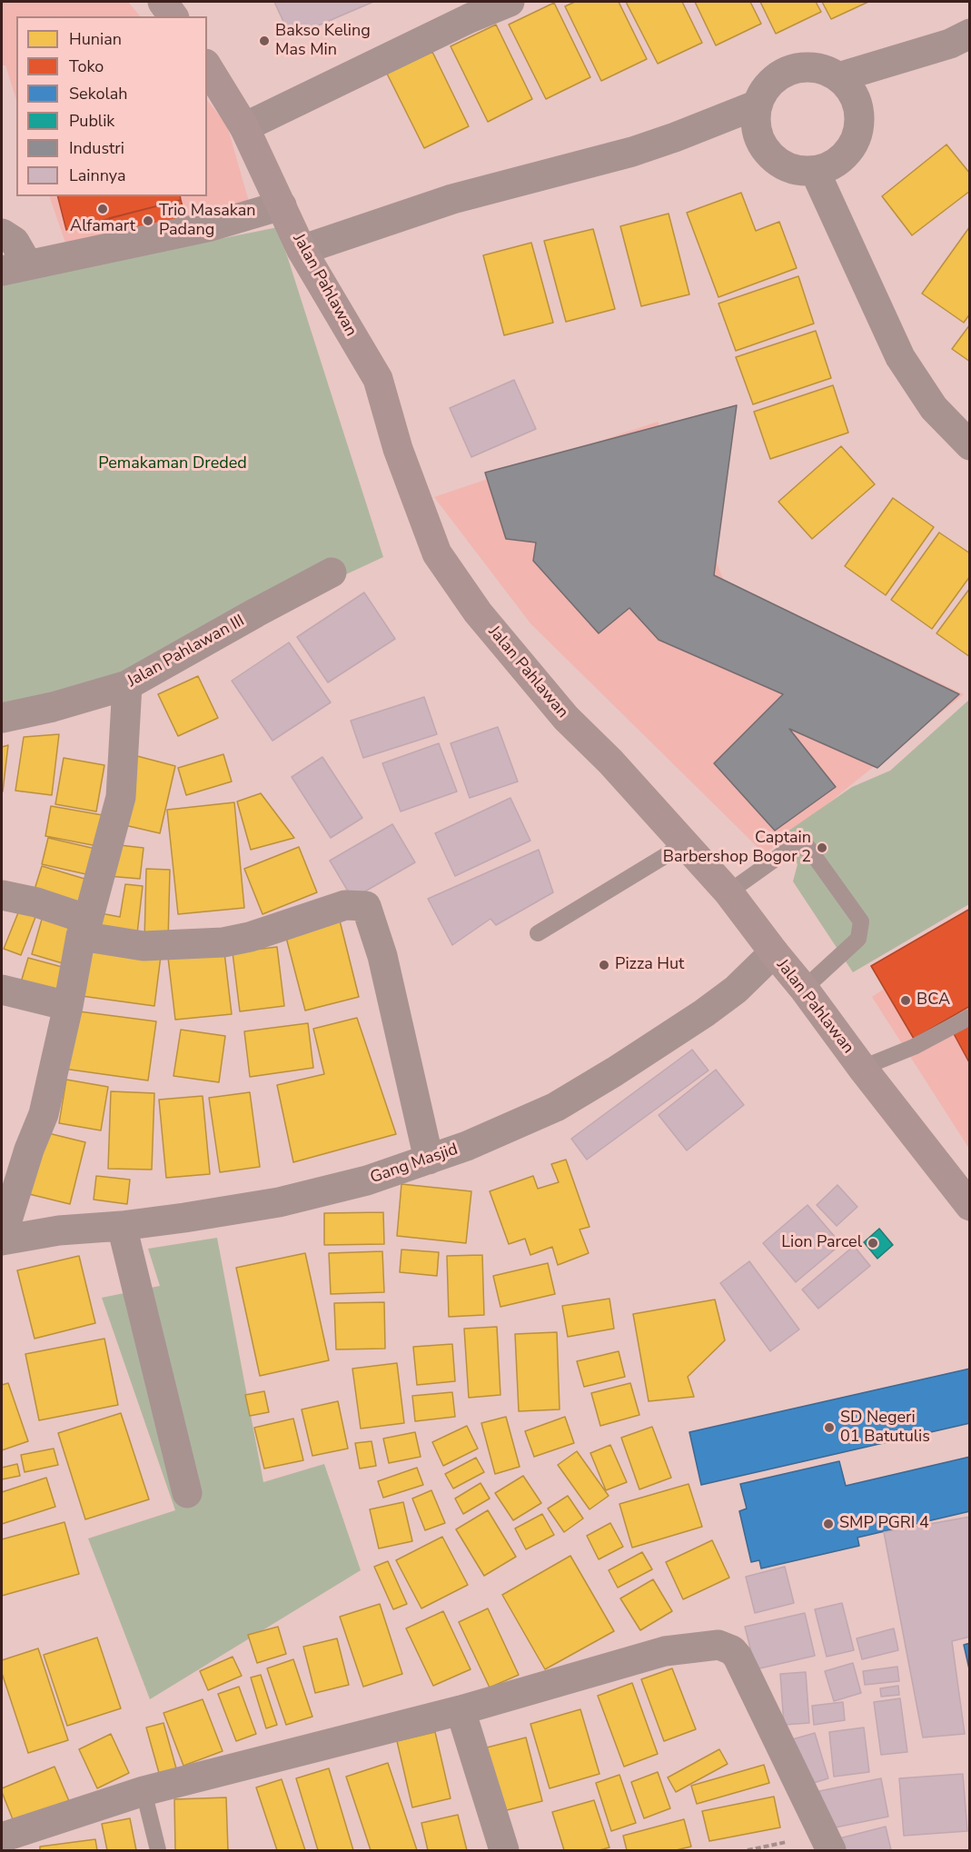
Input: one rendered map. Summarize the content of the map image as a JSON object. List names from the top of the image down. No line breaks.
{"streets":{"main road":["Jalan Pahlawan"],"street":["Jalan Pahlawan III","Gang Masjid"]},"crossings":[["Jalan Pahlawan","Gang Masjid"]],"parks":["Pemakaman Dreded"],"places":["Bakso Keling Mas Min","Alfamart","Trio Masakan Padang","Captain Barbershop Bogor 2","Pizza Hut","BCA","Lion Parcel","SD Negeri 01 Batutulis","SMP PGRI 4"],"legend":["Hunian","Toko","Sekolah","Publik","Industri","Lainnya"]}
